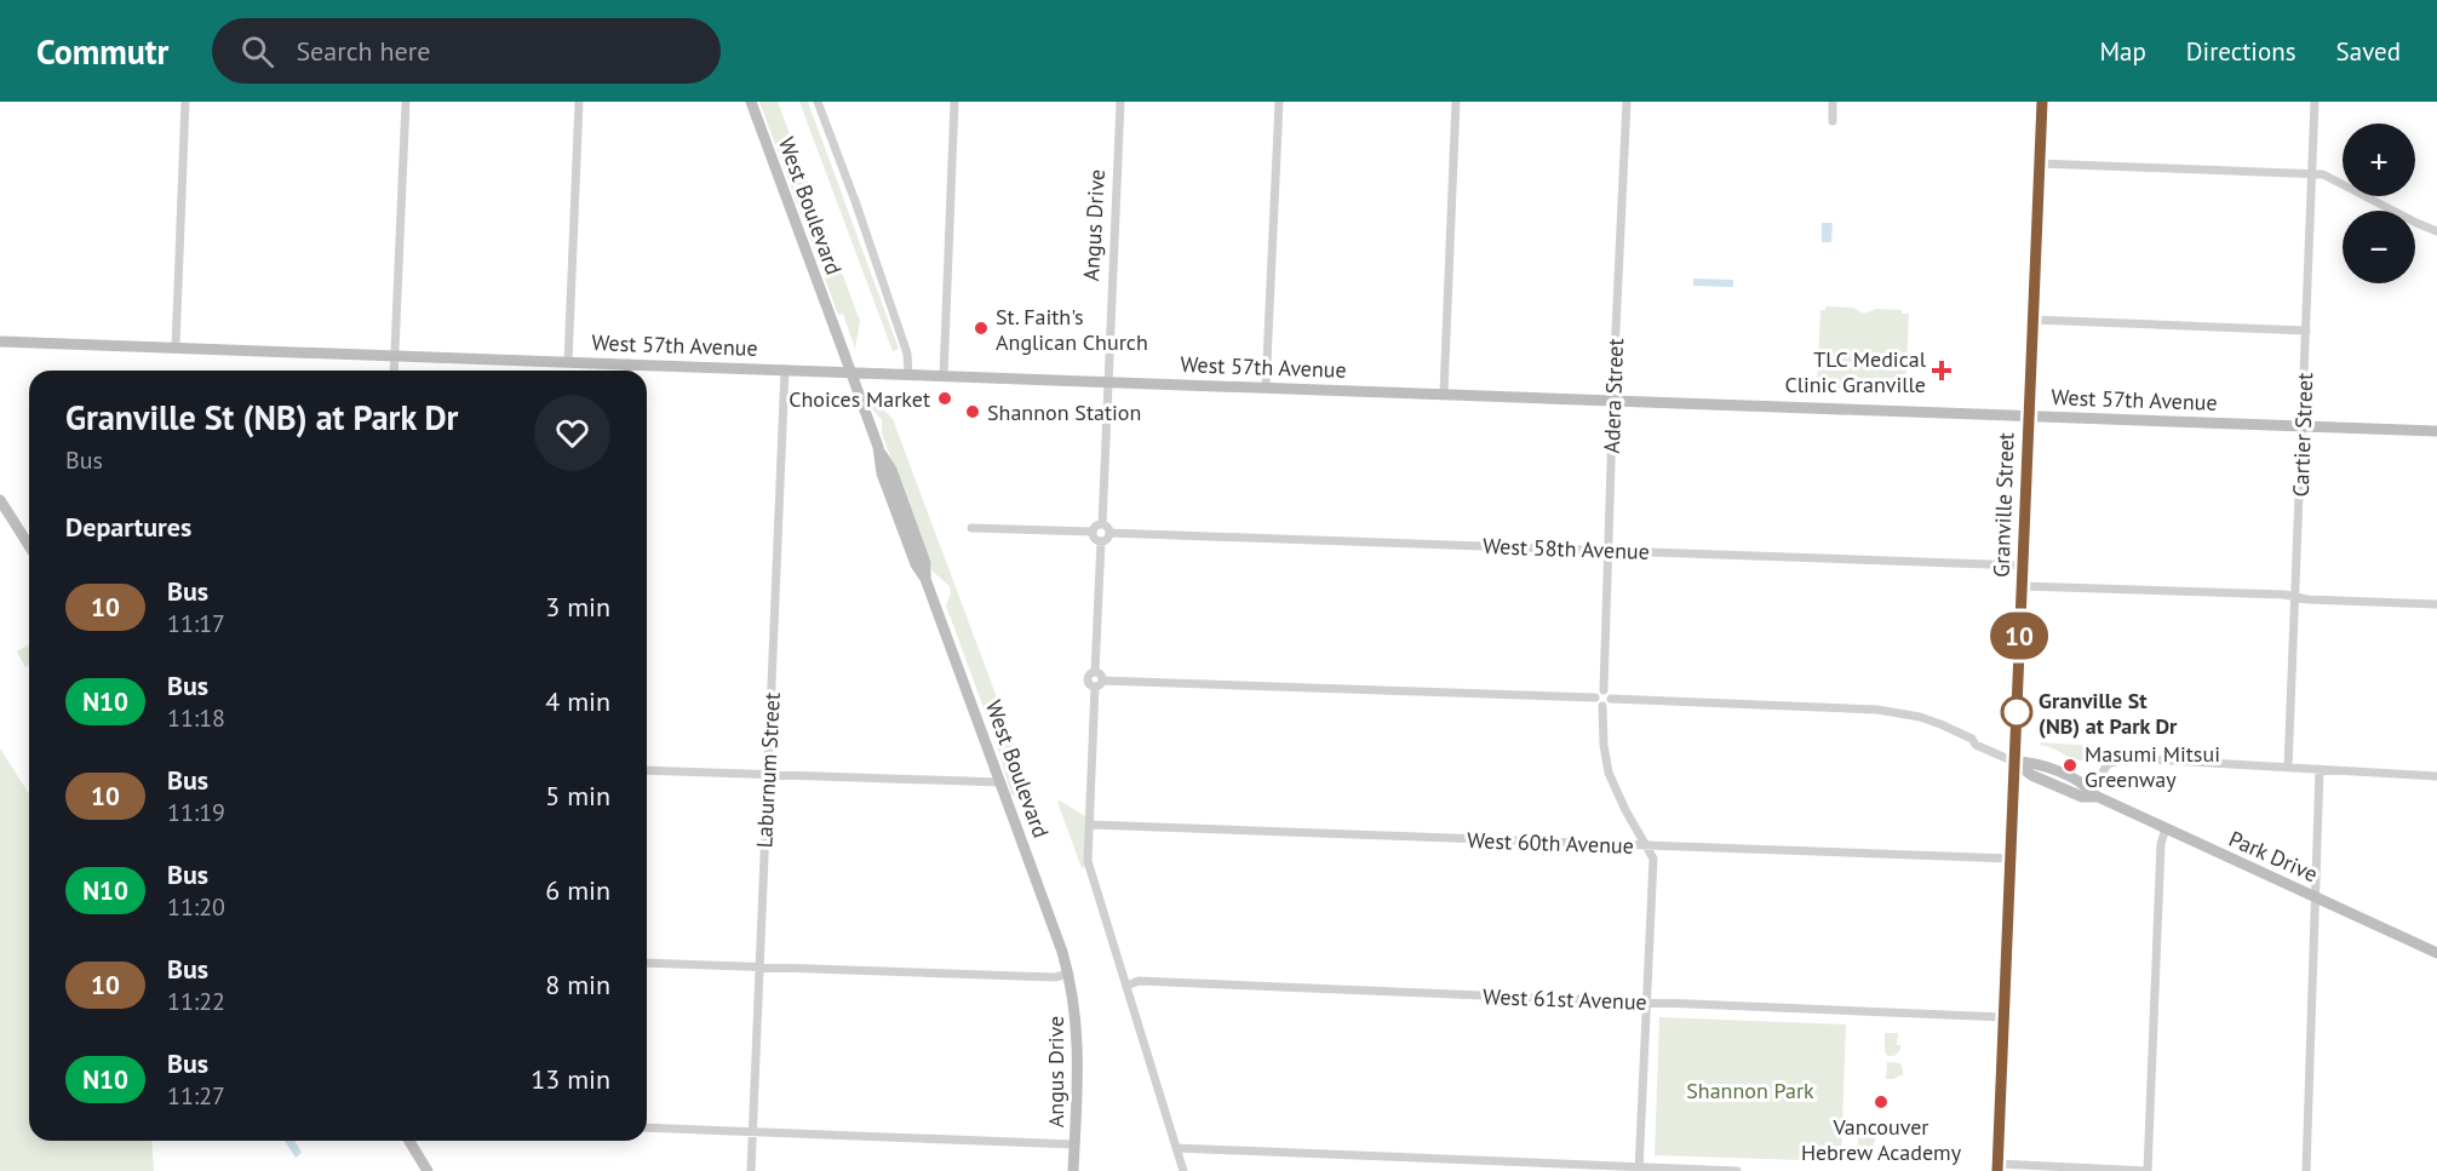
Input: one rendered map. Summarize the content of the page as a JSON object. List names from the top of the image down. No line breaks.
{"streets":{"highway":["Granville Street"],"street":["West Boulevard","Angus Drive","West 57th Avenue","Adera Street","Cartier Street","West 58th Avenue","Laburnum Street","West 60th Avenue","Park Drive","West 61st Avenue"]},"crossings":[["West Boulevard","Angus Drive"],["West Boulevard","West 57th Avenue"],["Angus Drive","West 57th Avenue"],["Angus Drive","West 58th Avenue"],["West 57th Avenue","Adera Street"],["West 57th Avenue","Cartier Street"],["West 57th Avenue","Granville Street"],["West 57th Avenue","Laburnum Street"],["Adera Street","West 58th Avenue"],["Granville Street","West 58th Avenue"],["Granville Street","West 60th Avenue"],["Granville Street","Park Drive"],["Granville Street","West 61st Avenue"]],"parks":["Shannon Park"],"places":{"other":["St. Faith's Anglican Church","Choices Market","Shannon Station","Granville St (NB) at Park Dr","Masumi Mitsui Greenway","Vancouver Hebrew Academy"],"health":["TLC Medical Clinic Granville"]},"lines":["bus line 10"],"page":{"header":"Commutr","search":"Search here","nav":["Map","Directions","Saved"],"on_map":"10","map_buttons":["+","−"],"heading":[["Granville St (NB) at Park Dr","Bus"],"Departures"],"list":[{"mark":"10","name":"Bus","note":"11:17","value":"3 min"},{"mark":"N10","name":"Bus","note":"11:18","value":"4 min"},{"mark":"10","name":"Bus","note":"11:19","value":"5 min"},{"mark":"N10","name":"Bus","note":"11:20","value":"6 min"},{"mark":"10","name":"Bus","note":"11:22","value":"8 min"},{"mark":"N10","name":"Bus","note":"11:27","value":"13 min"}]}}
